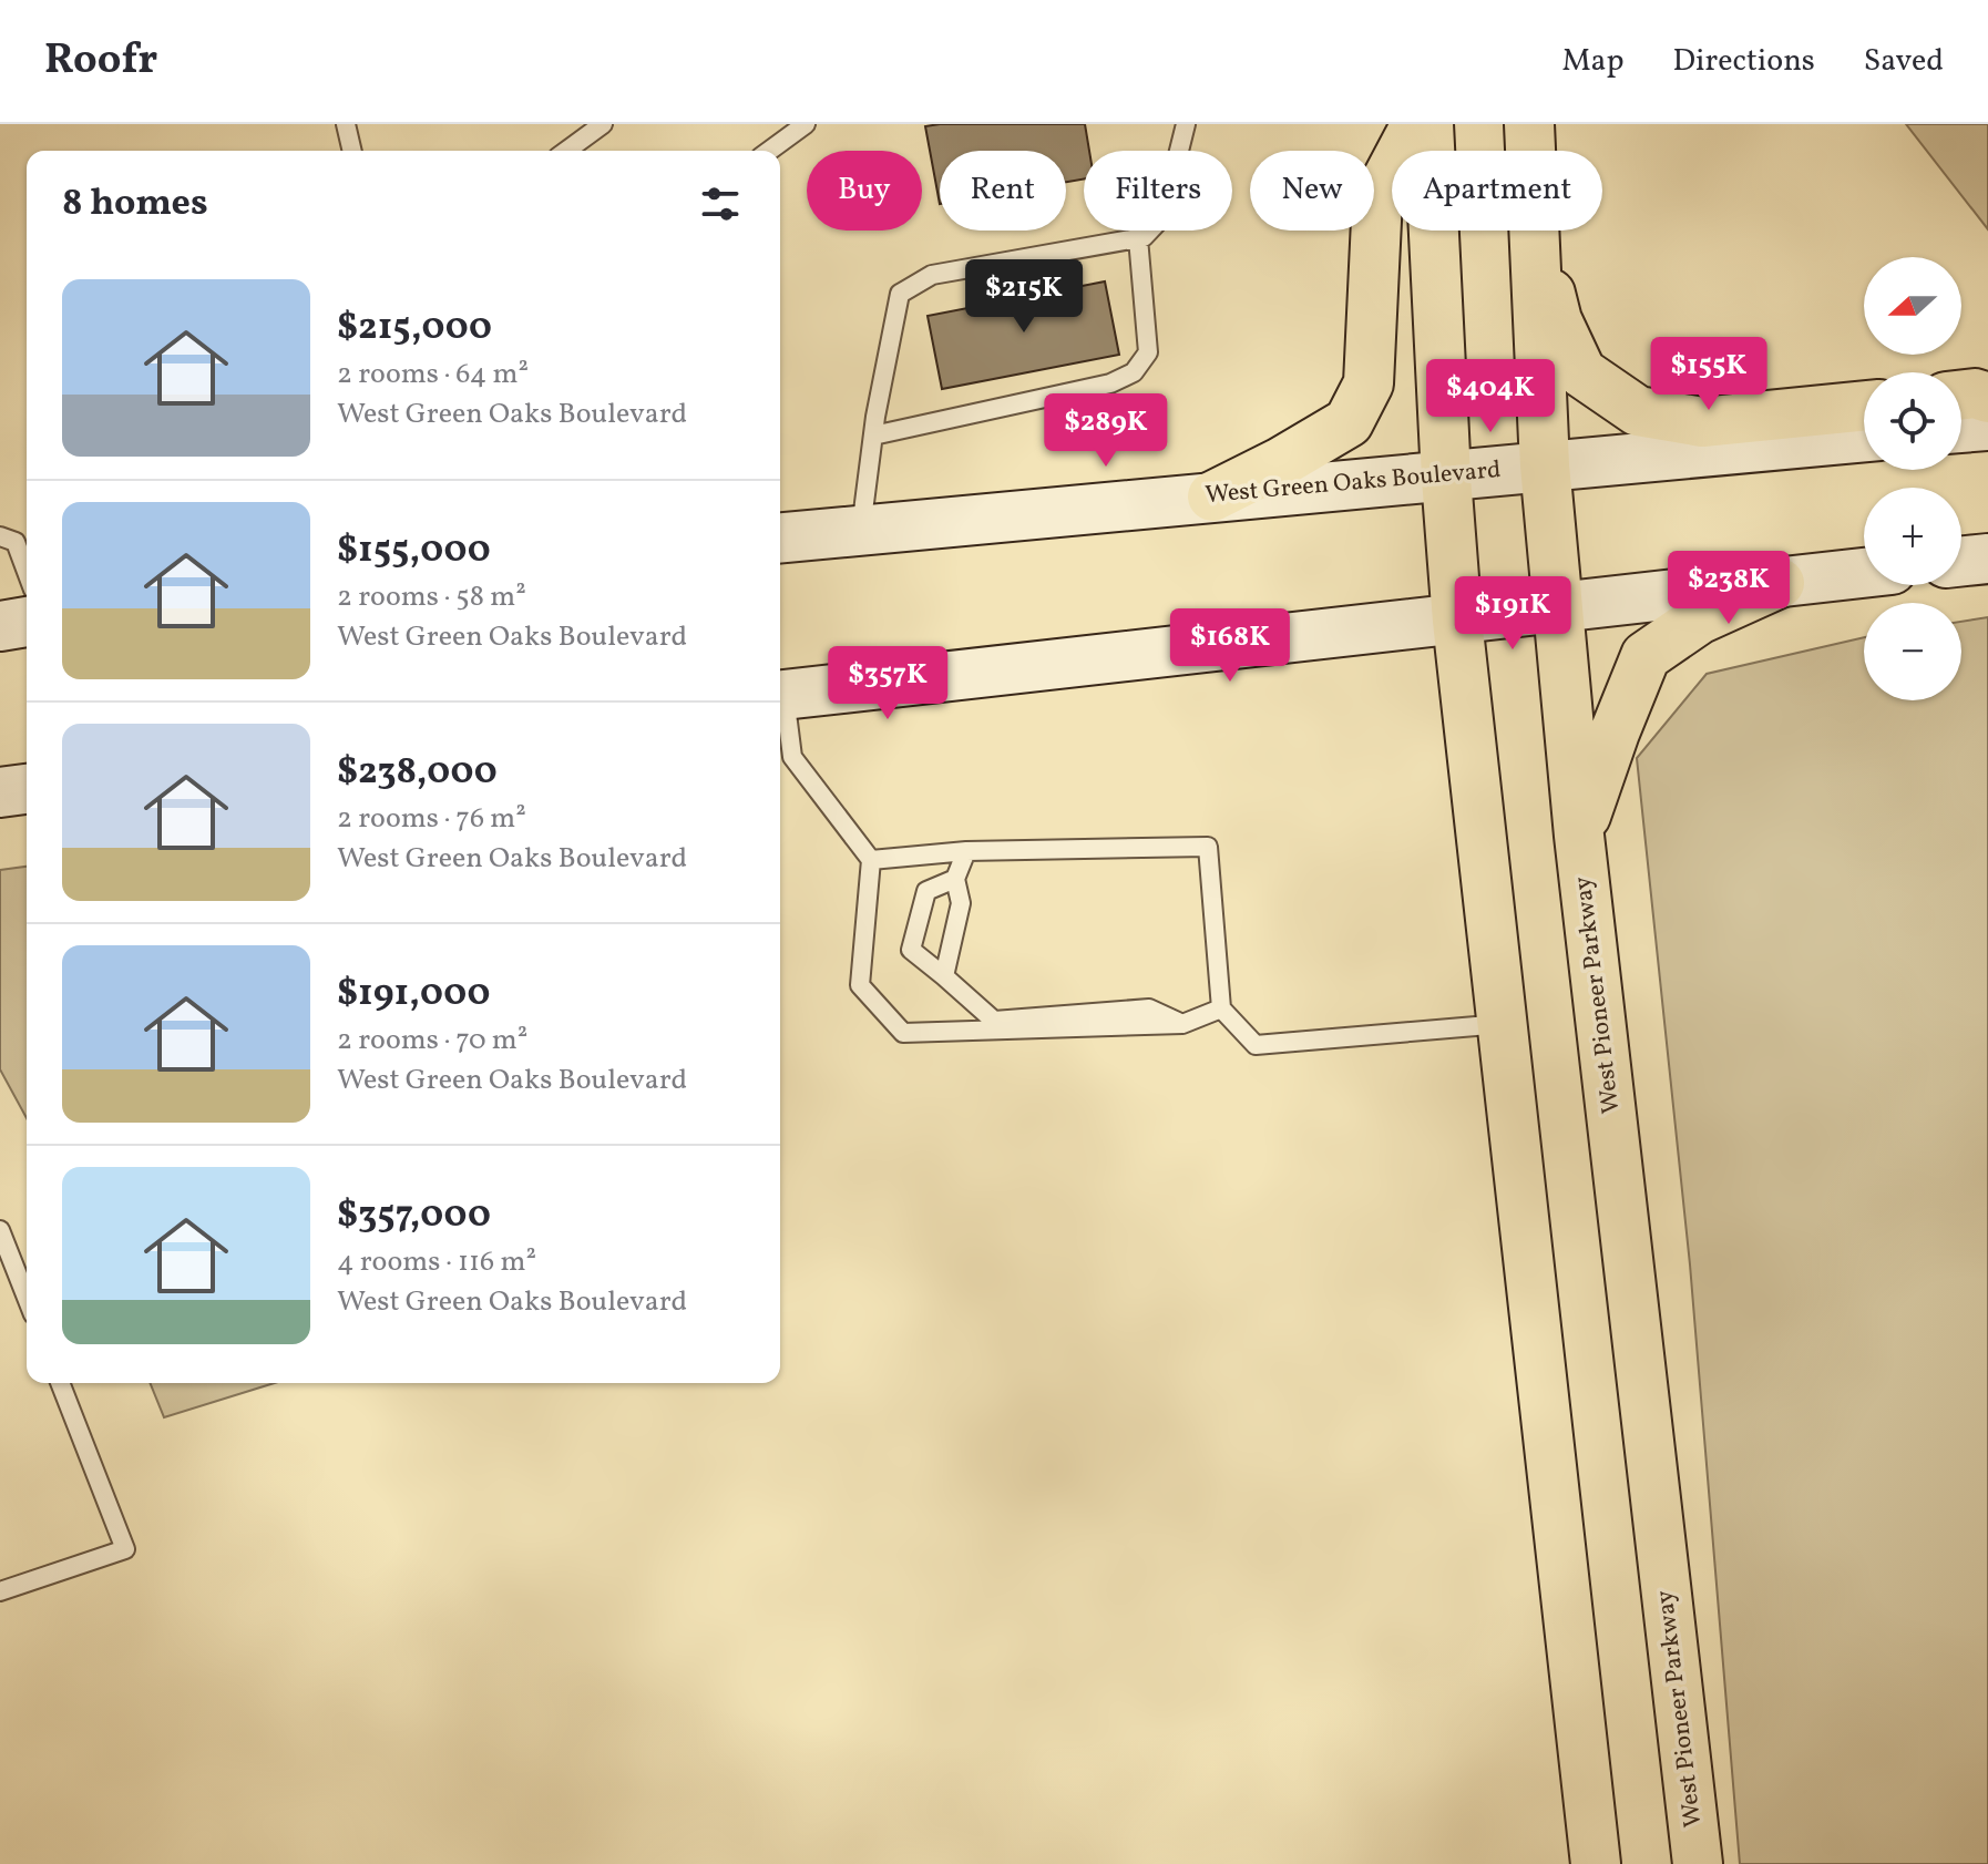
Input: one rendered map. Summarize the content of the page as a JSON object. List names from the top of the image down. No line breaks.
{"streets":{"main road":["West Green Oaks Boulevard","West Pioneer Parkway"]},"crossings":[["West Green Oaks Boulevard","West Pioneer Parkway"]],"north":"left","page":{"header":"Roofr","nav":["Map","Directions","Saved"],"chip":["Buy","Rent","Filters","New","Apartment"],"heading":"8 homes","map_buttons":["+","−"],"list":[{"name":"$215,000","note":"2 rooms · 64 m² · West Green Oaks Boulevard"},{"name":"$155,000","note":"2 rooms · 58 m² · West Green Oaks Boulevard"},{"name":"$238,000","note":"2 rooms · 76 m² · West Green Oaks Boulevard"},{"name":"$191,000","note":"2 rooms · 70 m² · West Green Oaks Boulevard"},{"name":"$357,000","note":"4 rooms · 116 m² · West Green Oaks Boulevard"}],"price":["$215K","$155K","$404K","$289K","$238K","$191K","$168K","$357K"]}}
